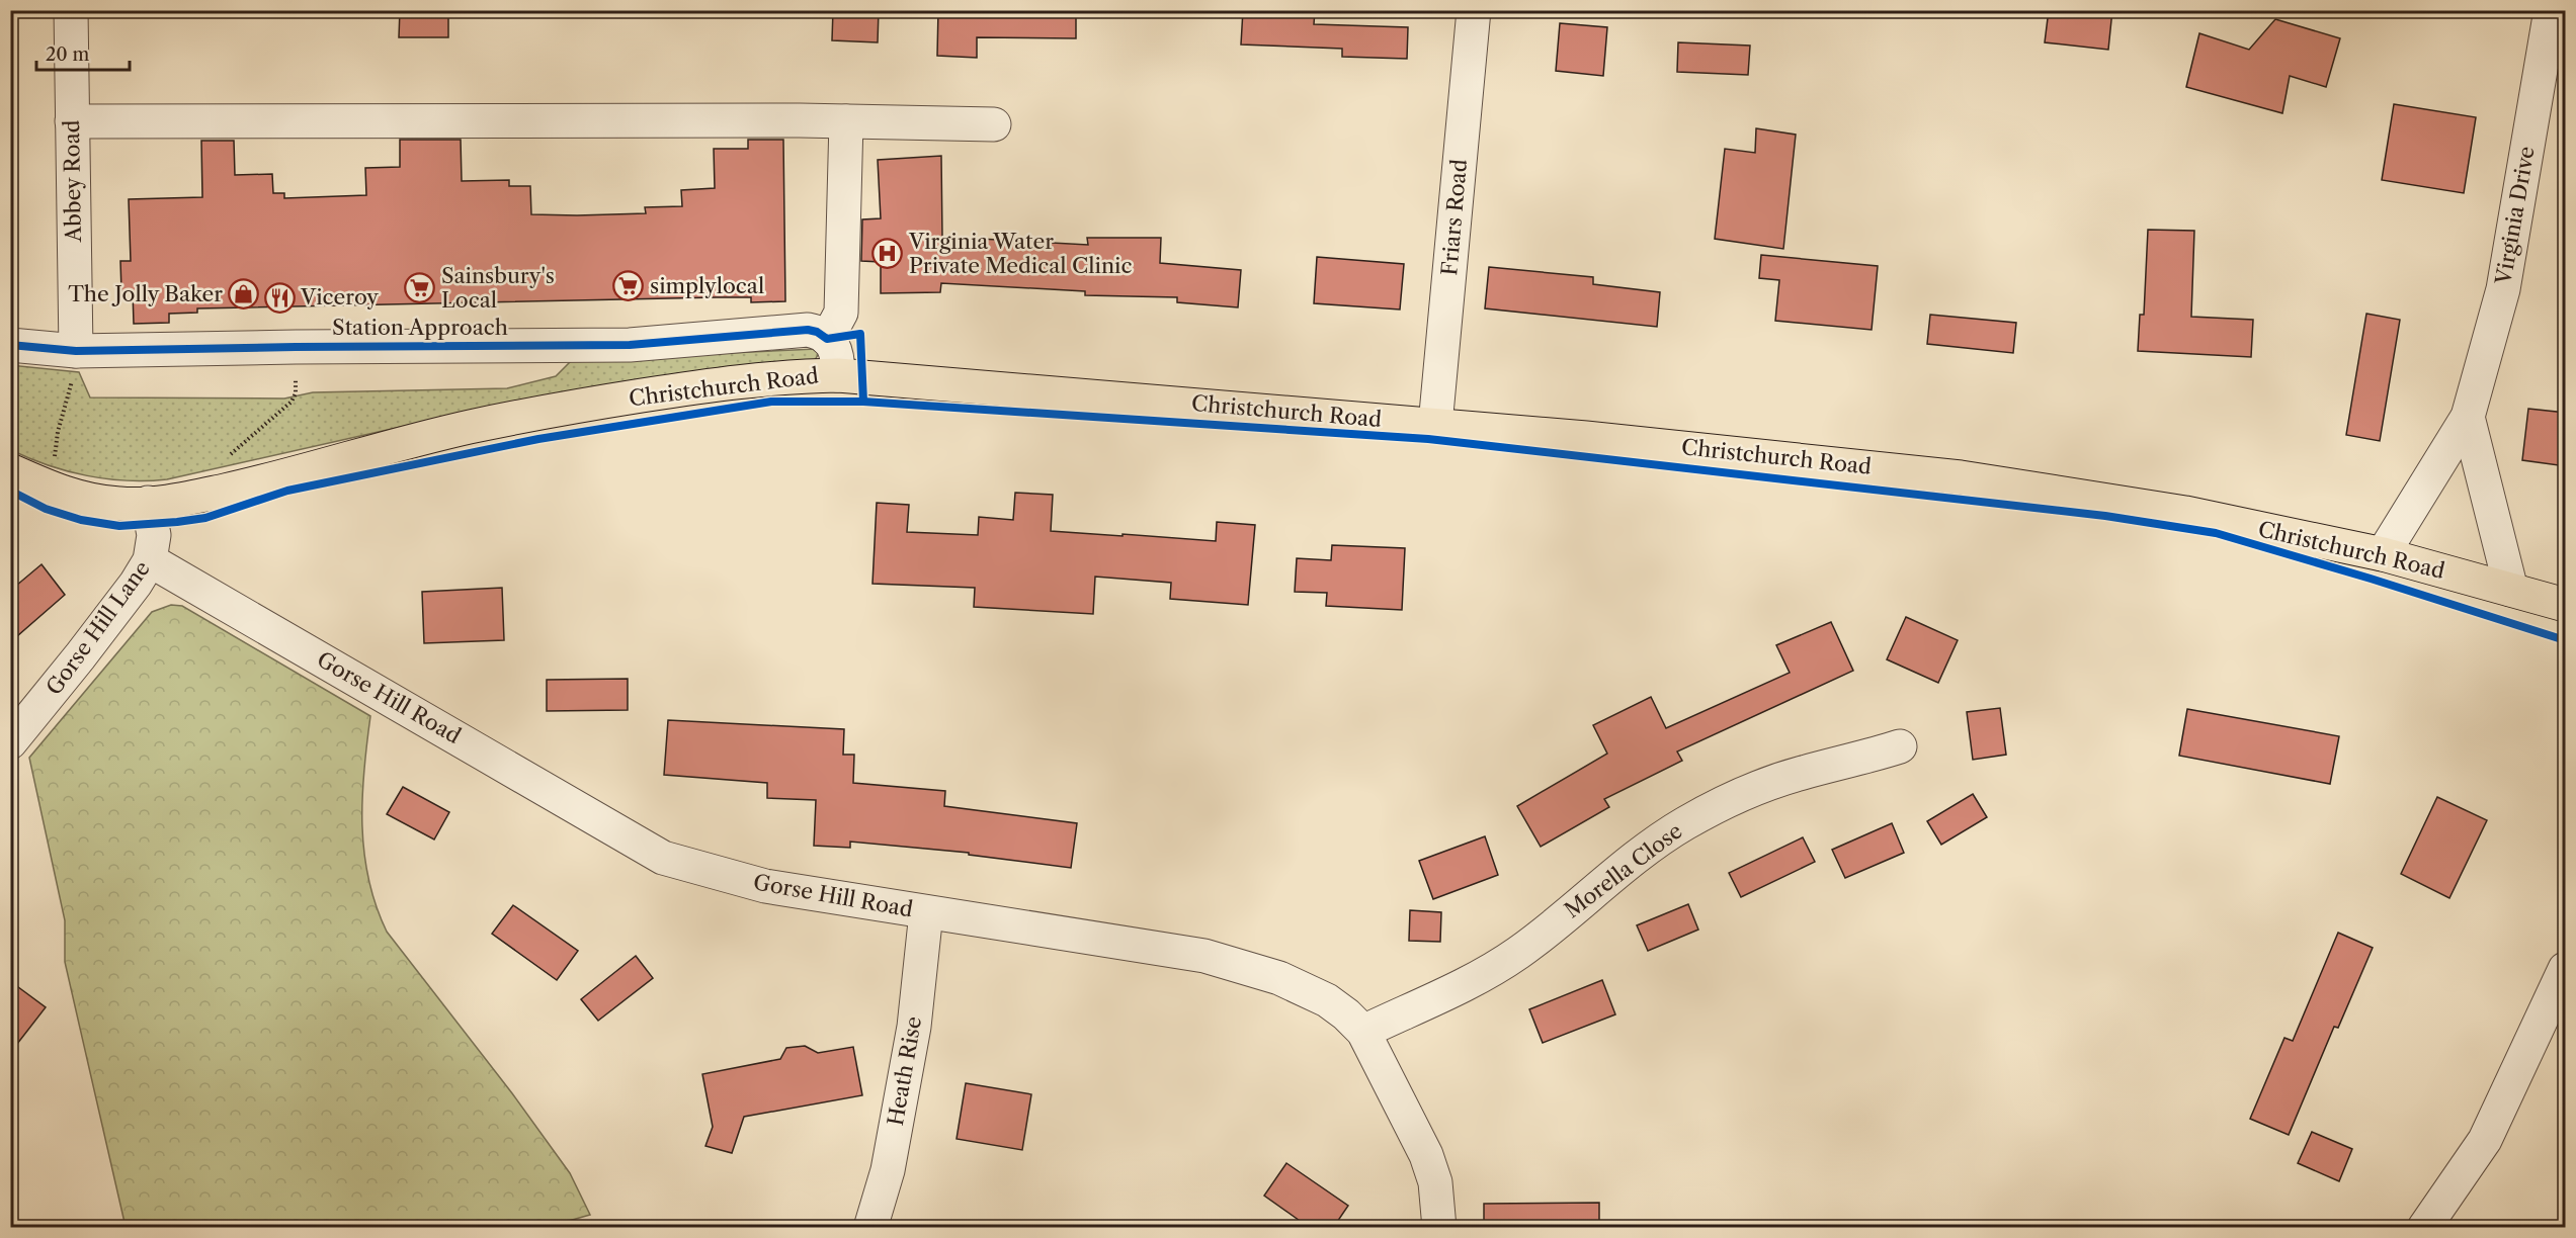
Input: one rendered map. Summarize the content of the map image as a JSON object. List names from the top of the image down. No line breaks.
{"streets":{"main road":["Christchurch Road"],"street":["Abbey Road","Virginia Drive","Friars Road","Station Approach","Gorse Hill Lane","Gorse Hill Road","Morella Close","Heath Rise"]},"crossings":[["Abbey Road","Station Approach"],["Virginia Drive","Christchurch Road"],["Friars Road","Christchurch Road"],["Christchurch Road","Gorse Hill Lane"],["Gorse Hill Lane","Gorse Hill Road"],["Gorse Hill Road","Morella Close"],["Gorse Hill Road","Heath Rise"]],"places":{"hospital":["Virginia Water Private Medical Clinic"],"supermarket":["simplylocal","Sainsbury's Local"],"shop":["The Jolly Baker"],"restaurant":["Viceroy"]},"scale_bar":"20 m"}
